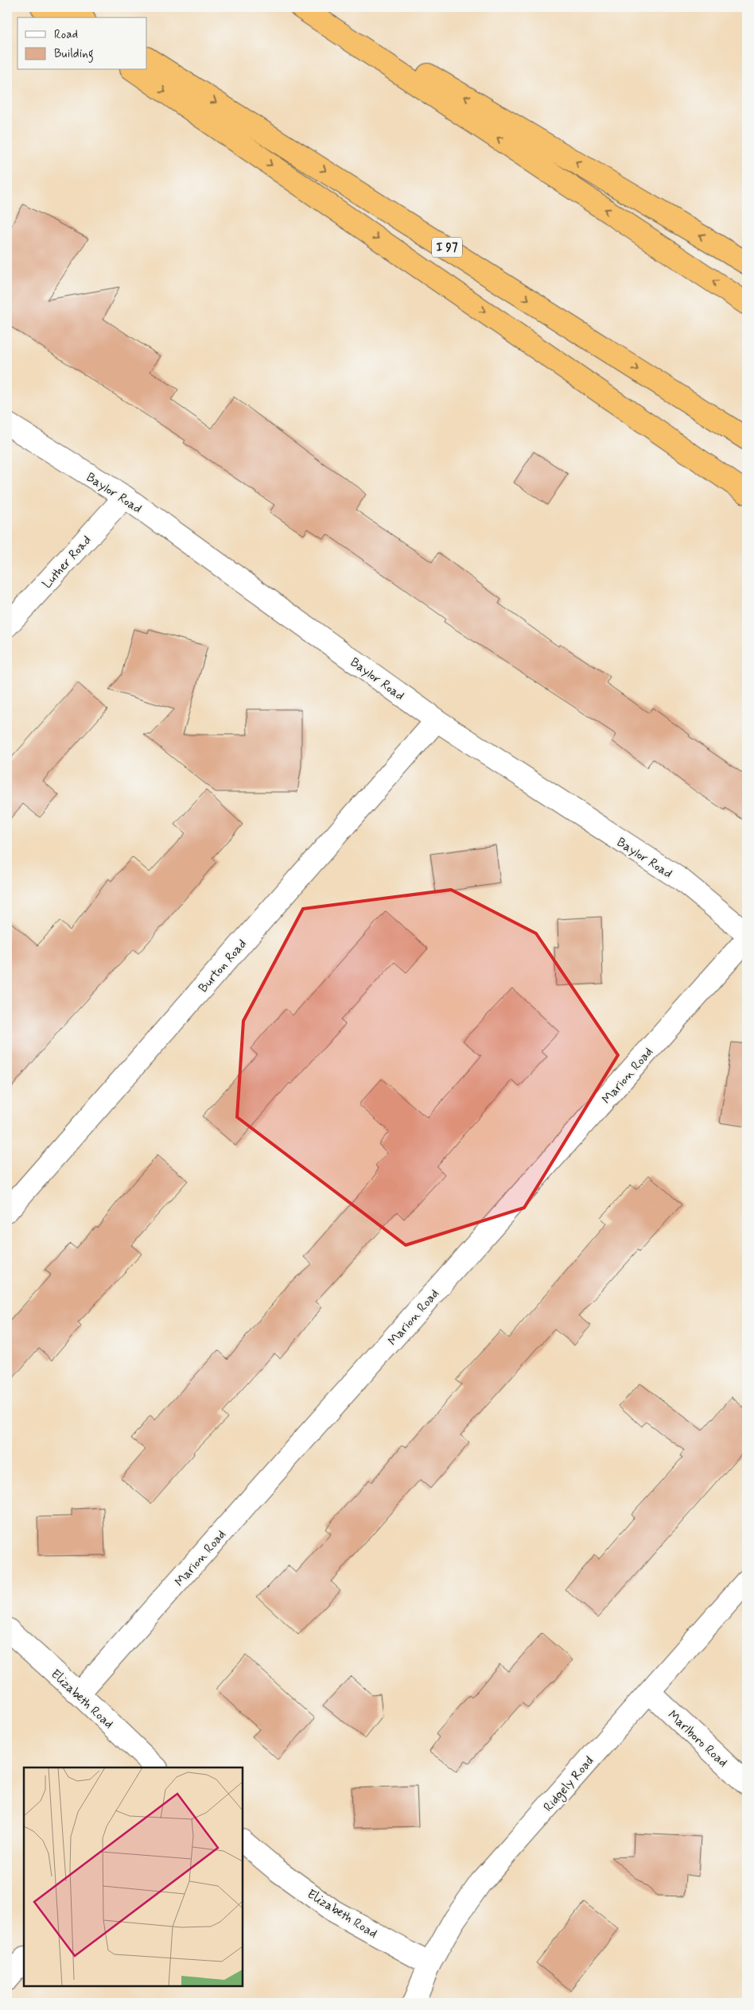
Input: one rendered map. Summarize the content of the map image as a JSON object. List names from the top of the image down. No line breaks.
{"streets":{"highway":["I 97"],"street":["Baylor Road","Luther Road","Burton Road","Marion Road","Elizabeth Road","Marlboro Road","Ridgely Road"]},"crossings":[["Baylor Road","Luther Road"],["Baylor Road","Burton Road"],["Marion Road","Elizabeth Road"],["Elizabeth Road","Ridgely Road"],["Marlboro Road","Ridgely Road"]],"legend":["Road","Building"]}
